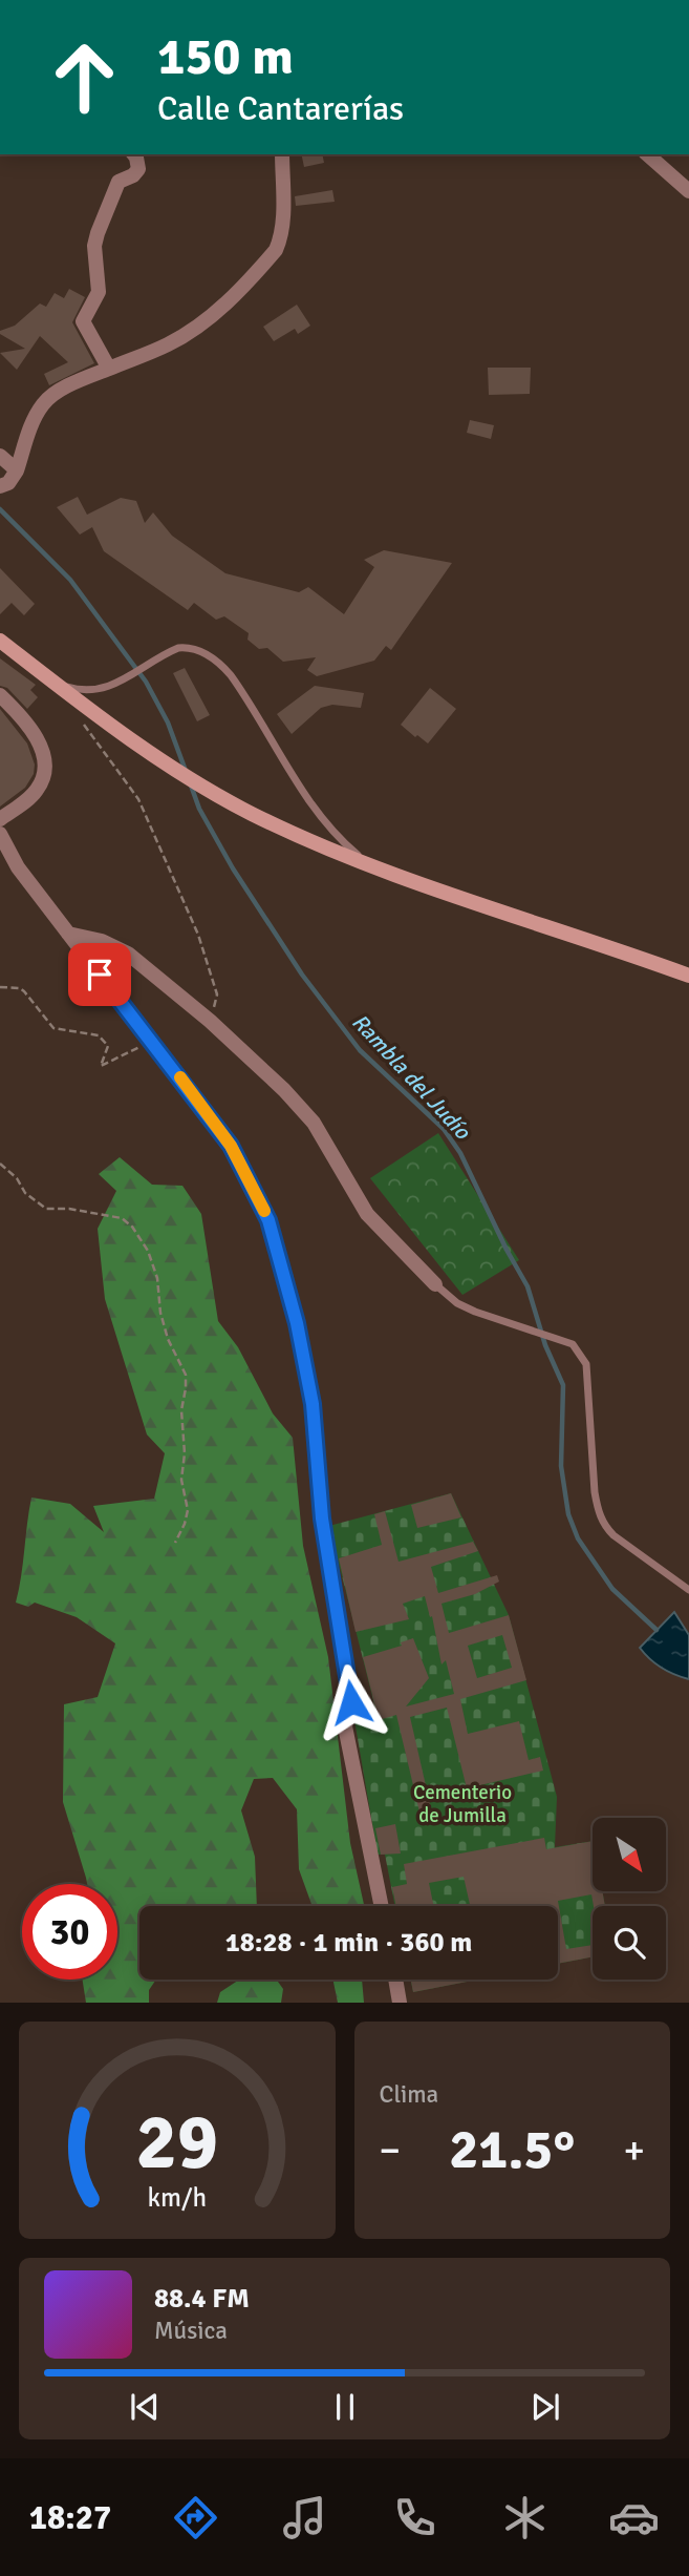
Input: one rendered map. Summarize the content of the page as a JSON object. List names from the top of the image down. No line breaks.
{"water":["Rambla del Judío"],"parks":["Cementerio de Jumilla"],"north":"bottom right","page":{"turn":["150 m","Calle Cantarerías"],"limit":"30","trip":"18:28 · 1 min · 360 m","tile":"Clima","heat":["−","21.5°","+"],"song":["88.4 FM","Música"],"tabs":"18:27","gauge":["29","km/h"]}}
